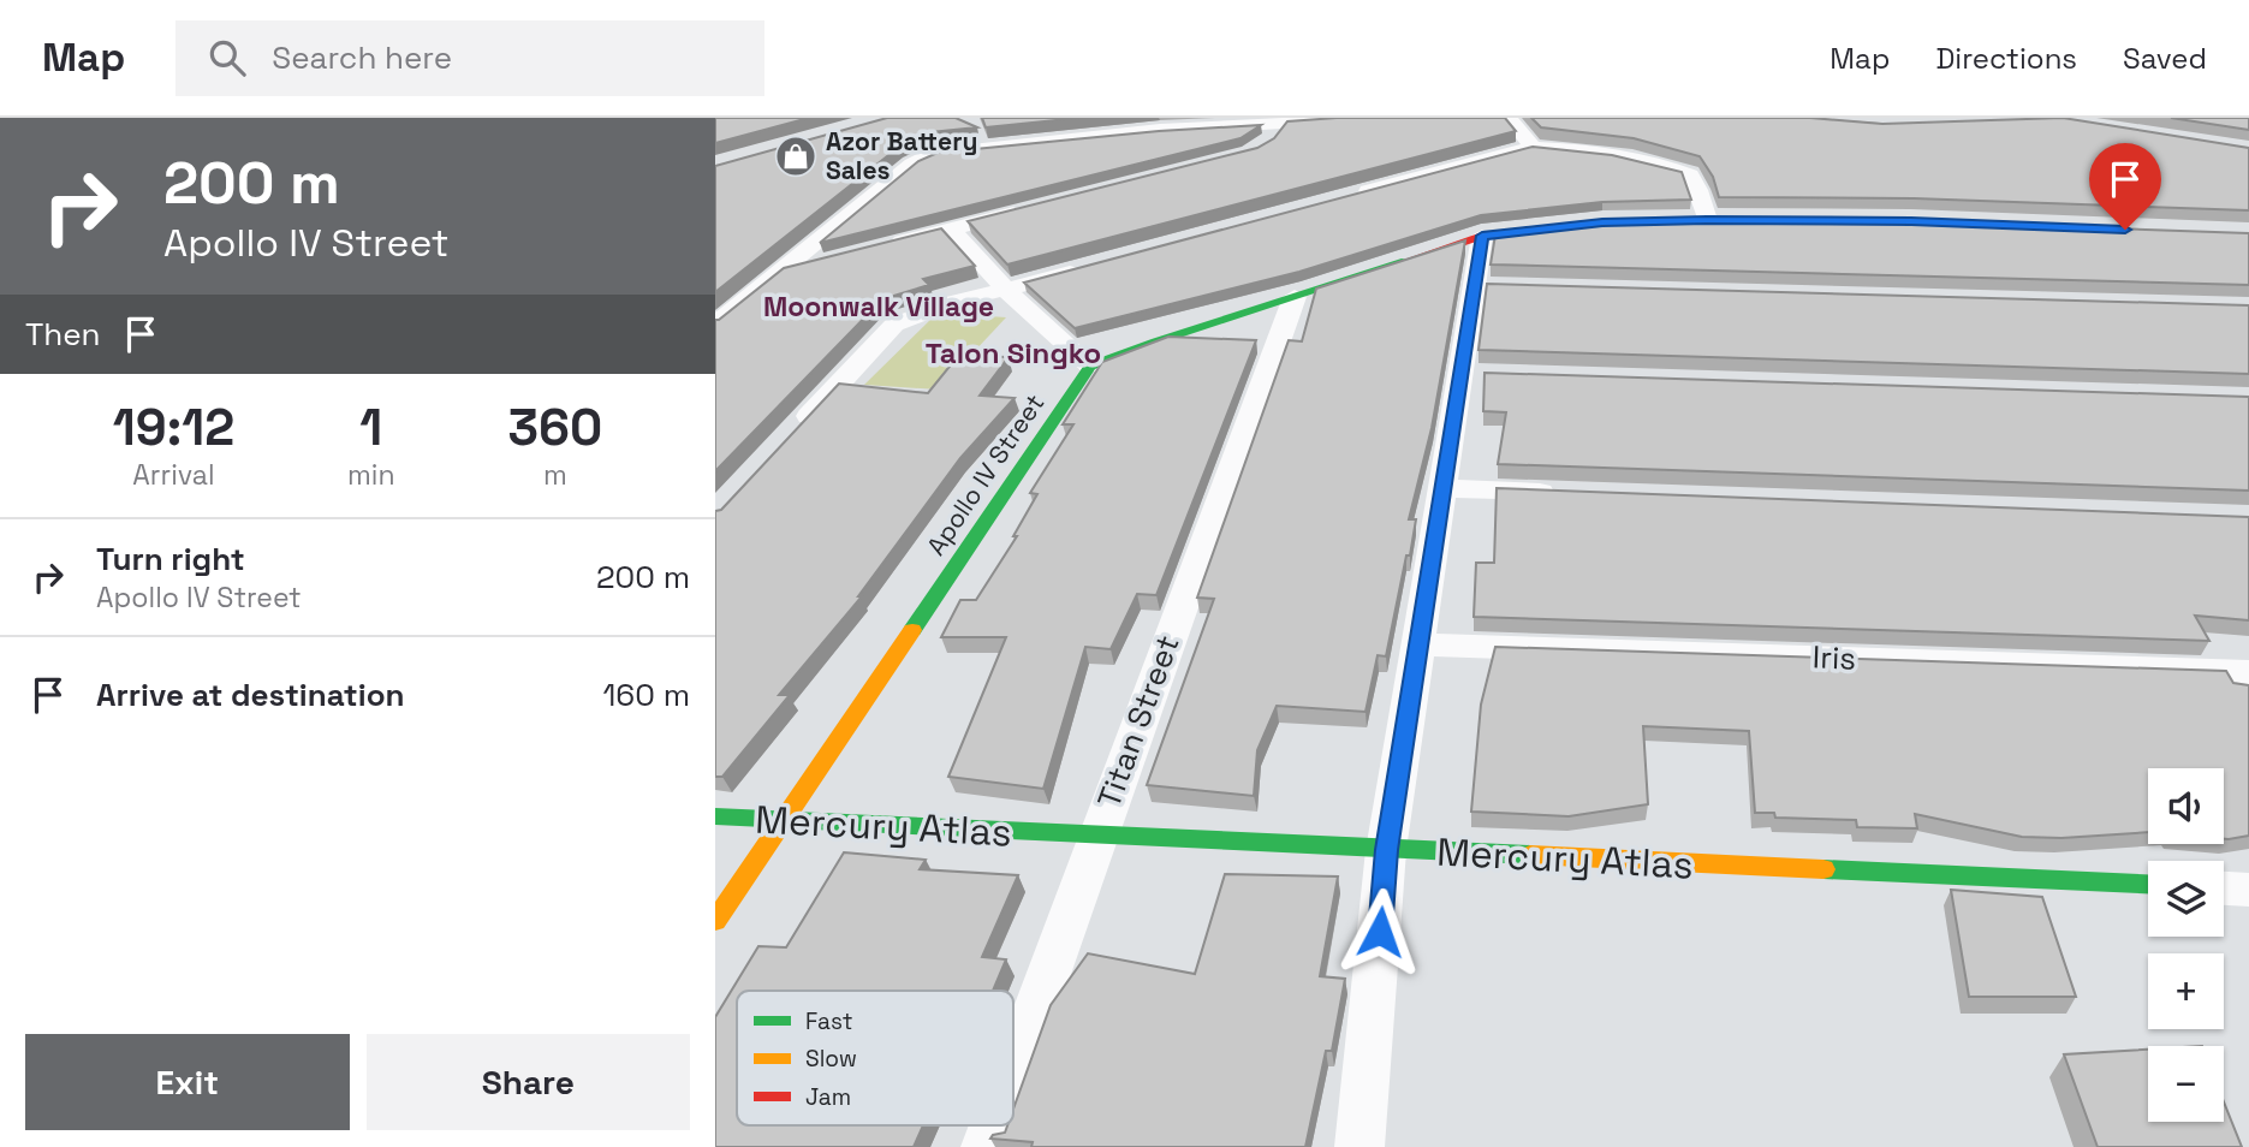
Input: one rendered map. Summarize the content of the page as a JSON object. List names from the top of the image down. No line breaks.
{"streets":{"street":["Apollo IV Street","Iris","Titan Street","Mercury Atlas"]},"crossings":[["Apollo IV Street","Mercury Atlas"],["Titan Street","Mercury Atlas"]],"districts":["Moonwalk Village","Talon Singko"],"places":{"shop":["Azor Battery Sales"]},"legend":["Fast","Slow","Jam"],"page":{"header":"Map","search":"Search here","nav":["Map","Directions","Saved"],"turn":["200 m","Apollo IV Street"],"then":"Then","eta":["19:12","Arrival","1","min","360","m"],"list":[{"name":"Turn right","note":"Apollo IV Street","value":"200 m"},{"name":"Arrive at destination","value":"160 m"}],"map_buttons":["+","−"],"buttons":["Exit","Share"]}}
